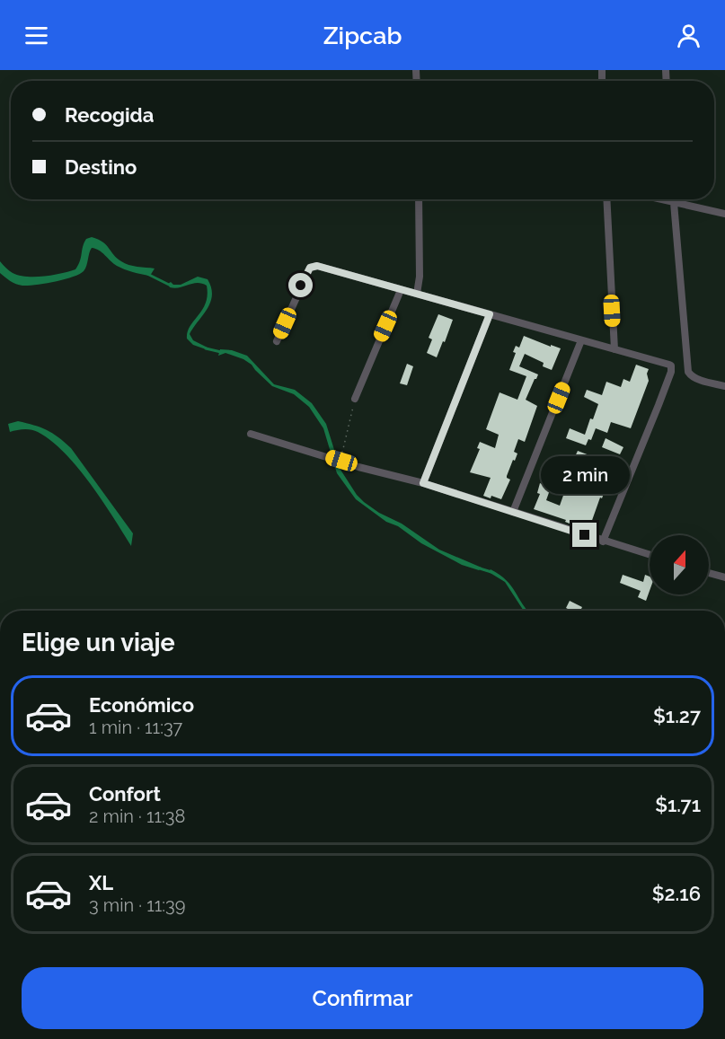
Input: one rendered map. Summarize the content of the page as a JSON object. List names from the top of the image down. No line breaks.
{"north":"top","page":{"header":"Zipcab","banner":["Recogida","Destino"],"bubble":"2 min","heading":"Elige un viaje","list":[{"name":"Económico","note":"1 min · 11:37","value":"$1.27"},{"name":"Confort","note":"2 min · 11:38","value":"$1.71"},{"name":"XL","note":"3 min · 11:39","value":"$2.16"}],"buttons":"Confirmar"}}
